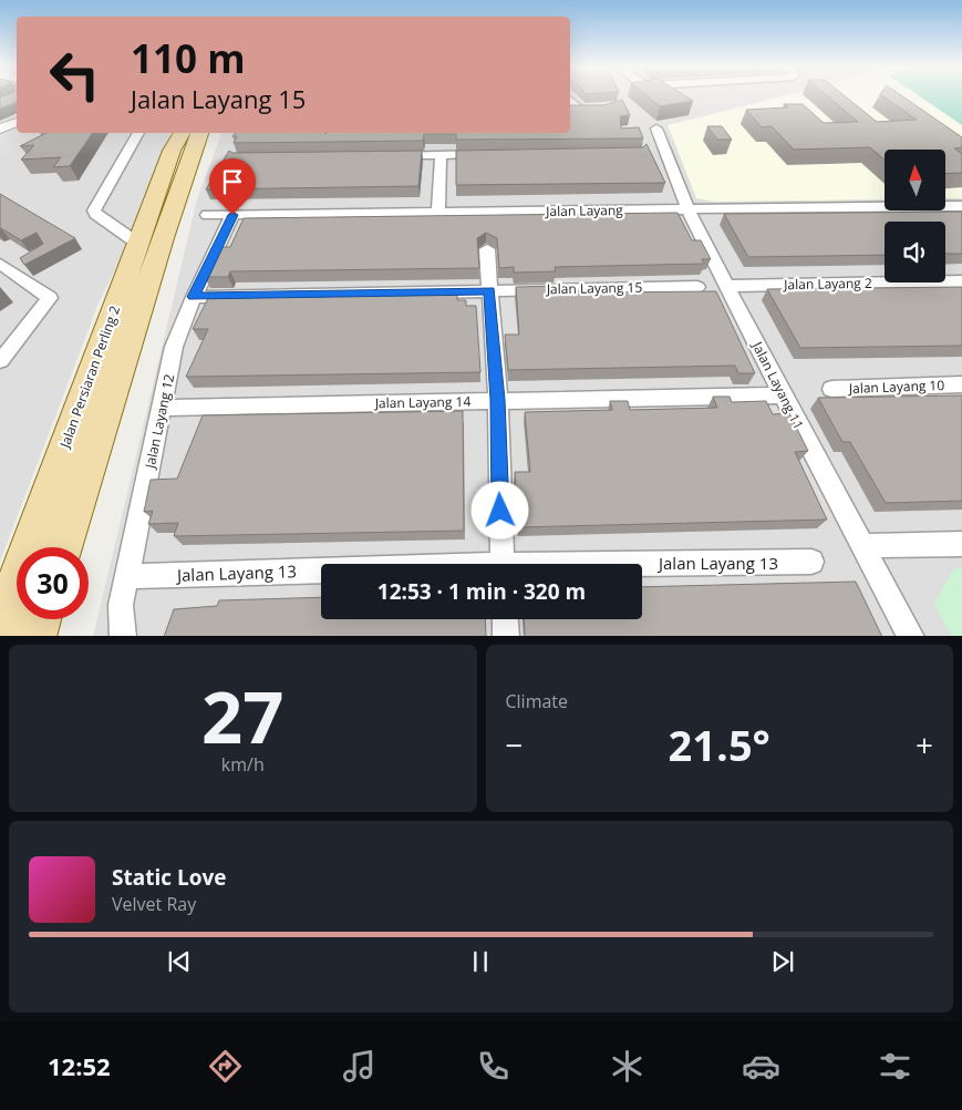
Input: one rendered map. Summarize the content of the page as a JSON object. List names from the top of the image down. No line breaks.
{"streets":{"main road":["Jalan Persiaran Perling 2"],"street":["Jalan Layang","Jalan Layang 2","Jalan Layang 15","Jalan Layang 11","Jalan Layang 10","Jalan Layang 14","Jalan Layang 12","Jalan Layang 13"]},"crossings":[["Jalan Layang","Jalan Layang 11"],["Jalan Layang","Jalan Layang 12"],["Jalan Layang 2","Jalan Layang 11"],["Jalan Layang 15","Jalan Layang 12"],["Jalan Layang 11","Jalan Layang 14"],["Jalan Layang 14","Jalan Layang 12"],["Jalan Layang 12","Jalan Layang 13"]],"north":"top","page":{"turn":["110 m","Jalan Layang 15"],"limit":"30","trip":"12:53 · 1 min · 320 m","tile":[["27","km/h"],"Climate"],"heat":["−","21.5°","+"],"song":["Static Love","Velvet Ray"],"tabs":"12:52"}}
